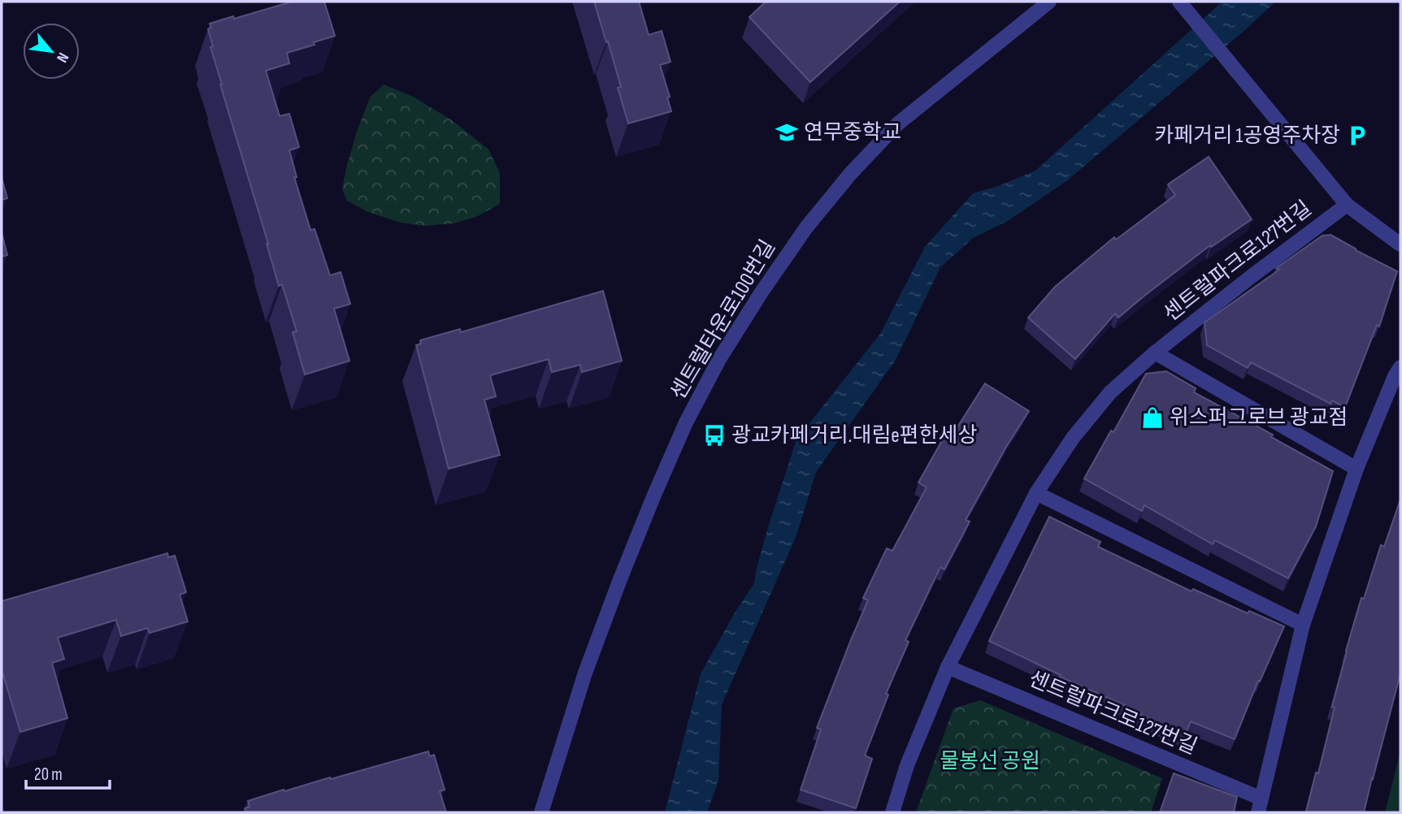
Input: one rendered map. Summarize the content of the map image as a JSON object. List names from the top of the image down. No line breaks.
{"streets":{"street":["센트럴파크로127번길","센트럴타운로100번길"]},"parks":["물봉선 공원"],"places":{"school or university":["연무중학교"],"parking":["카페거리 1공영주차장"],"shop":["위스퍼그로브 광교점"],"bus stop":["광교카페거리.대림e편한세상"]},"scale_bar":"20 m","north":"bottom right"}
